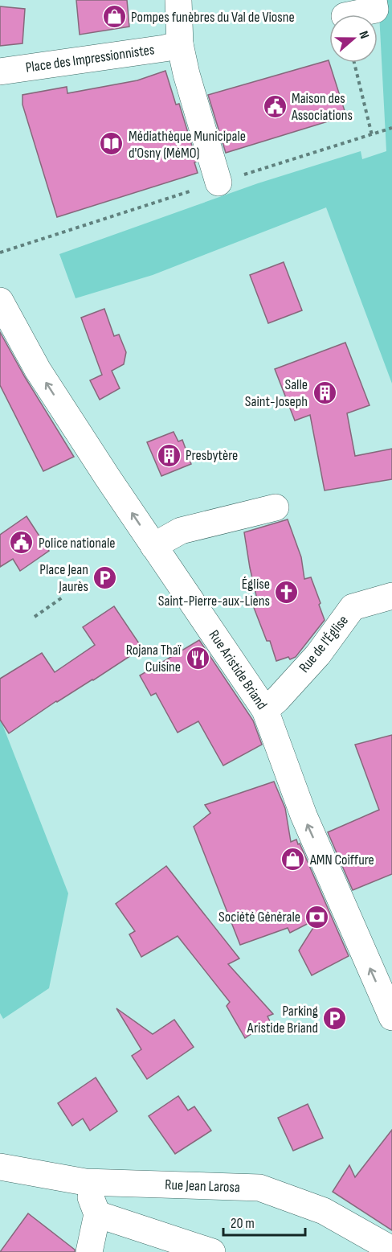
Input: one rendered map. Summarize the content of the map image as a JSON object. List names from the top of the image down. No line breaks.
{"streets":{"street":["Place des Impressionnistes","Rue de l'Église","Rue Aristide Briand","Rue Jean Larosa"]},"crossings":[["Rue de l'Église","Rue Aristide Briand"]],"one_way":["Rue Aristide Briand"],"places":{"shop":["Pompes funèbres du Val de Viosne","AMN Coiffure"],"public building":["Maison des Associations","Police nationale"],"library":["Médiathèque Municipale d'Osny (MéMO)"],"building":["Salle Saint-Joseph","Presbytère"],"parking":["Place Jean Jaurès","Parking Aristide Briand"],"church":["Église Saint-Pierre-aux-Liens"],"restaurant":["Rojana Thaï Cuisine"],"bank":["Société Générale"]},"scale_bar":"20 m","north":"right"}
